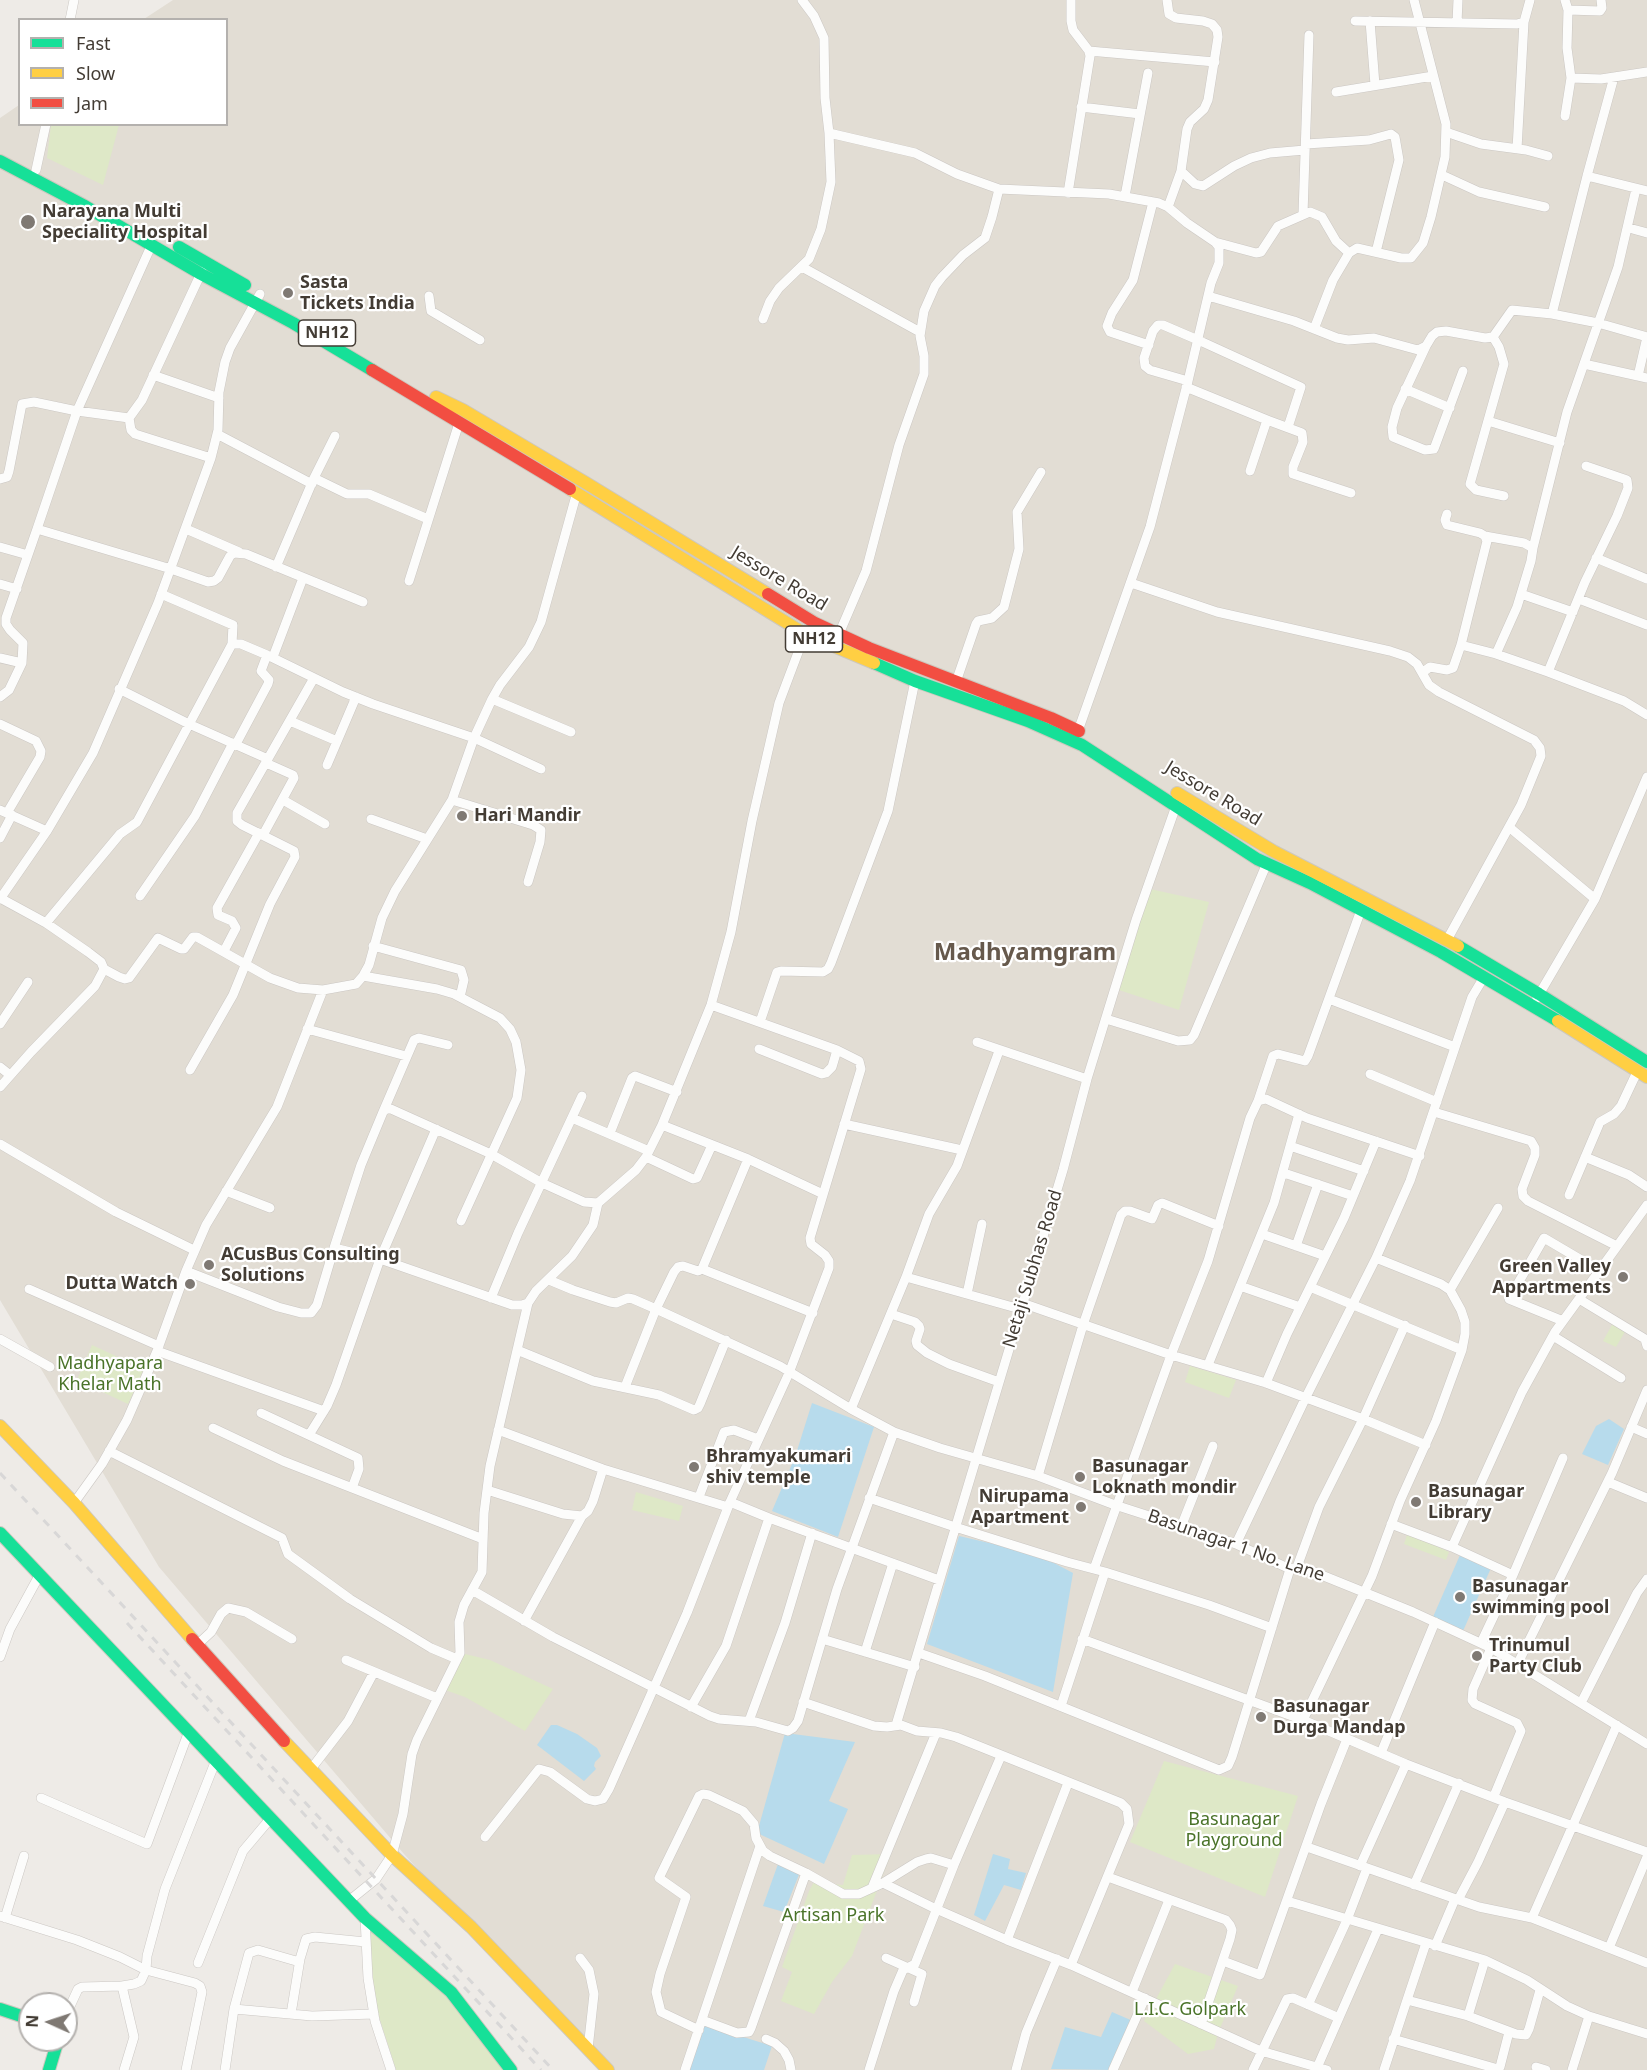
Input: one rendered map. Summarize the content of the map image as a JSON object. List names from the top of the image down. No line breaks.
{"streets":{"main road":["NH12","Jessore Road"],"street":["Netaji Subhas Road","Basunagar 1 No. Lane"]},"crossings":[["NH12","Jessore Road"],["NH12","Netaji Subhas Road"],["Netaji Subhas Road","Basunagar 1 No. Lane"]],"districts":["Madhyamgram"],"parks":["Madhyapara Khelar Math","Basunagar Playground","Artisan Park","L.I.C. Golpark"],"places":["Narayana Multi Speciality Hospital","Sasta Tickets India","Hari Mandir","ACusBus Consulting Solutions","Green Valley Appartments","Dutta Watch","Bhramyakumari shiv temple","Basunagar Loknath mondir","Basunagar Library","Nirupama Apartment","Basunagar swimming pool","Trinumul Party Club","Basunagar Durga Mandap"],"legend":["Fast","Slow","Jam"],"north":"left"}
